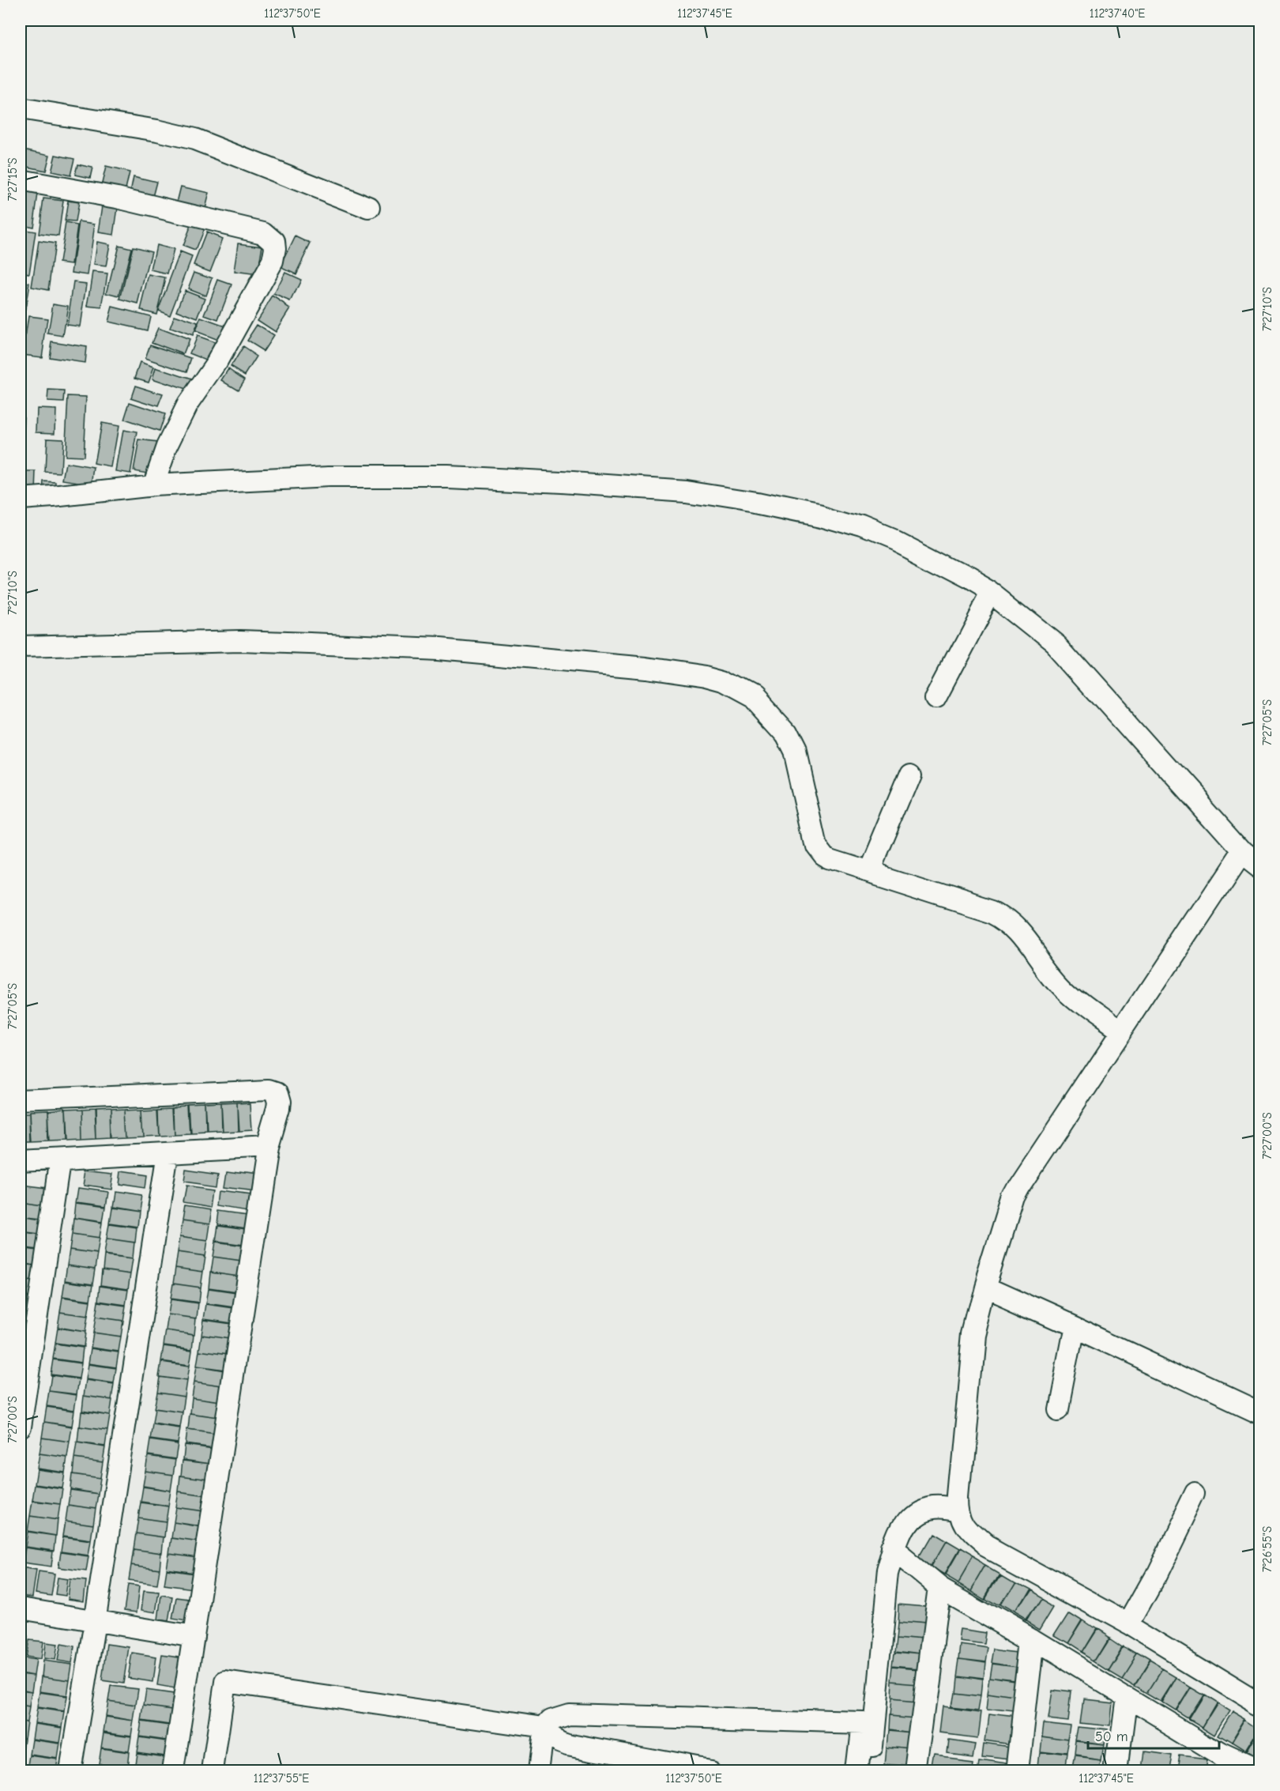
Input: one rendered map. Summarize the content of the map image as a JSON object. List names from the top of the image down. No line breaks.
{"scale_bar":"50 m","coordinates":["112°37'50\"E","112°37'45\"E","112°37'40\"E","7°27'15\"S","7°27'10\"S","7°27'05\"S","7°27'00\"S","7°26'55\"S","112°37'55\"E"]}
